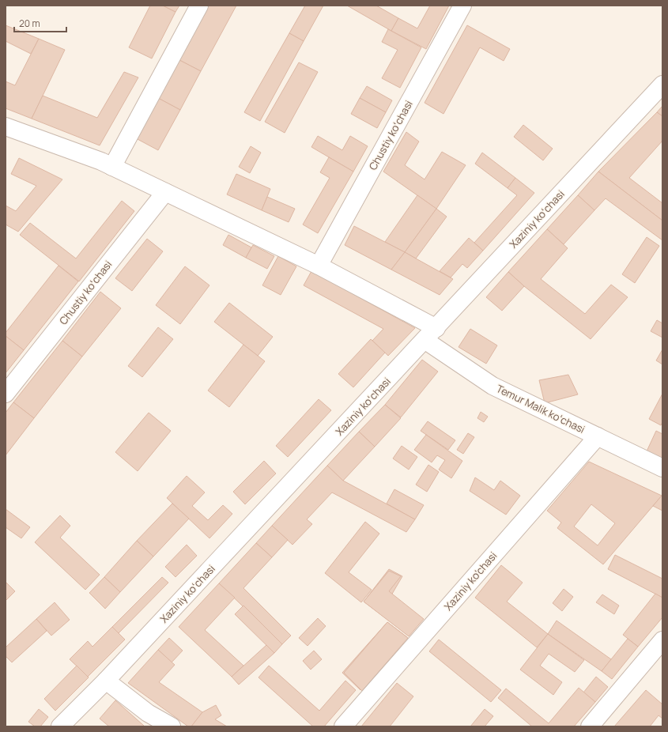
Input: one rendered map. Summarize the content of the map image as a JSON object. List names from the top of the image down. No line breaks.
{"streets":{"street":["Chustiy koʻchasi","Xaziniy koʻchasi","Temur Malik koʻchasi","Xaziniy ko'chasi"]},"crossings":[["Xaziniy koʻchasi","Temur Malik koʻchasi"],["Temur Malik koʻchasi","Xaziniy ko'chasi"]],"scale_bar":"20 m"}
